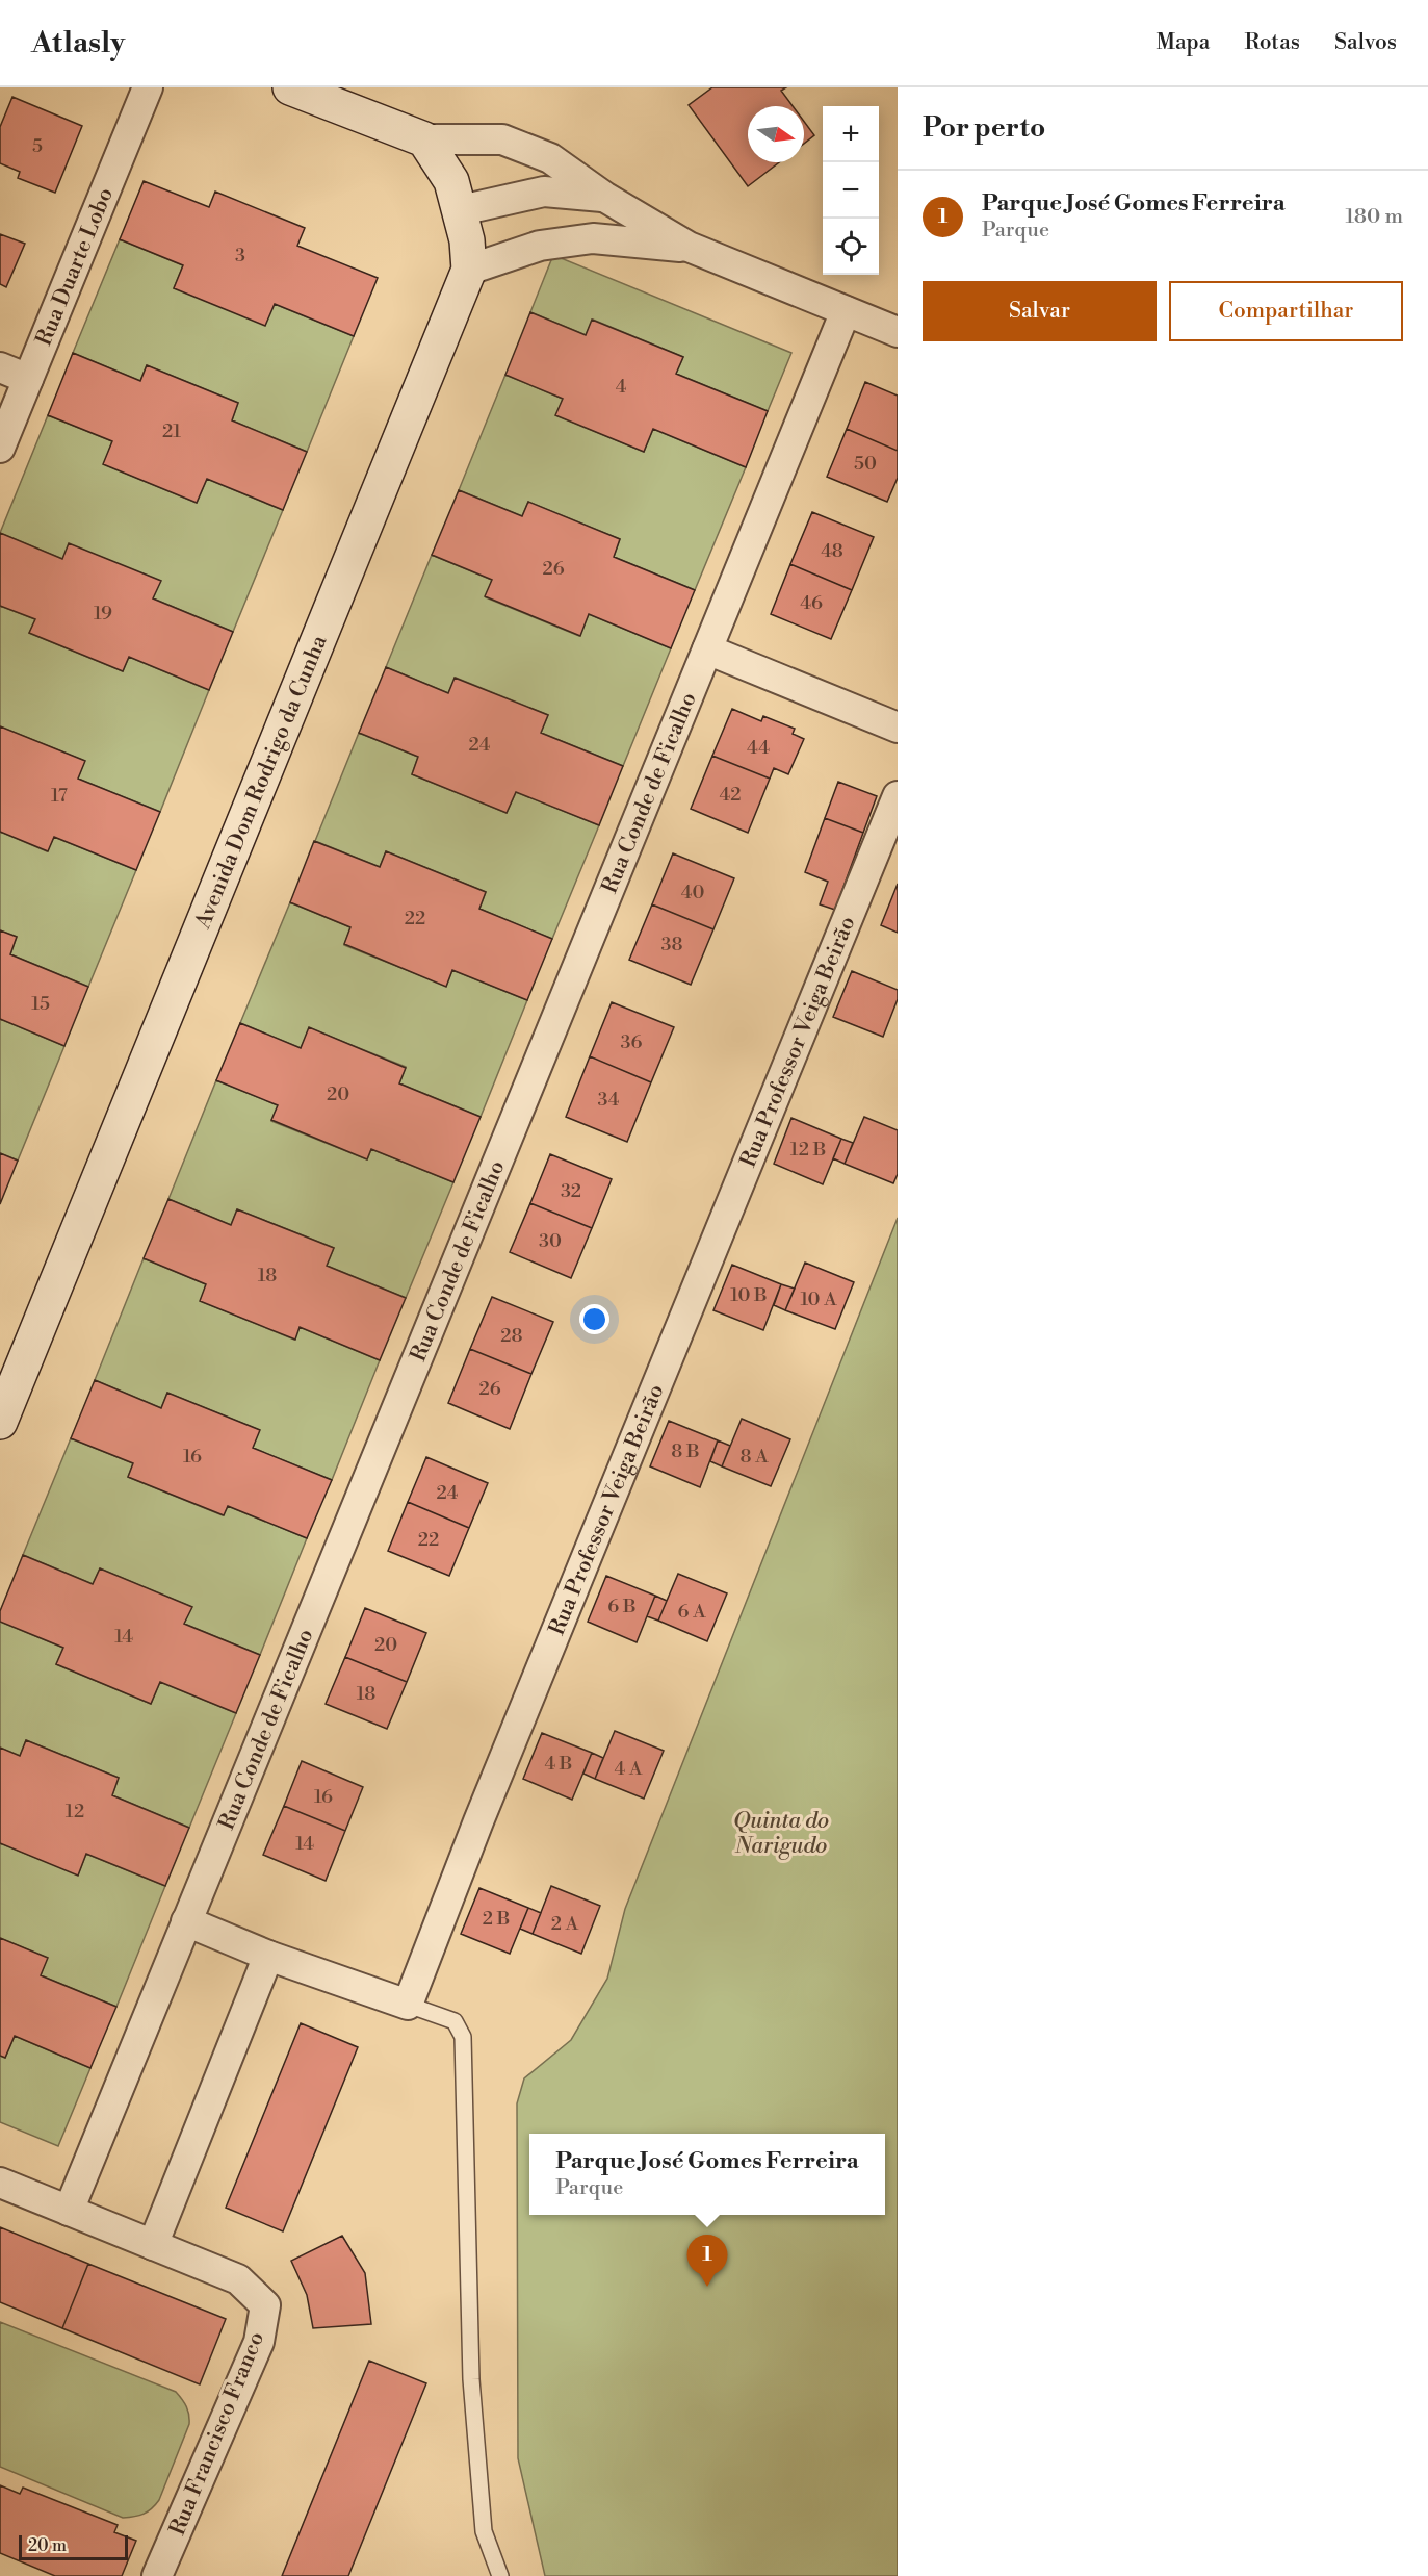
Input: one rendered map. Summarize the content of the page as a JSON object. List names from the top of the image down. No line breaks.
{"streets":{"street":["Rua Duarte Lobo","Avenida Dom Rodrigo da Cunha","Rua Conde de Ficalho","Rua Professor Veiga Beirão","Rua Francisco Franco"]},"parks":["Quinta do Narigudo"],"house_numbers":["5","3","4","21","50","48","26","46","19","24","44","42","17","40","22","38","15","36","20","34","12 B","32","30","18","10 B","10 A","28","26","8 B","16","8 A","24","22","6 B","6 A","14","20","18","4 B","4 A","16","12","14","2 B","2 A"],"scale_bar":"20 m","north":"right","page":{"header":"Atlasly","nav":["Mapa","Rotas","Salvos"],"heading":"Por perto","map_buttons":["+","−"],"list":[{"mark":"1","name":"Parque José Gomes Ferreira","note":"Parque","value":"180 m"}],"buttons":["Salvar","Compartilhar"],"popup":["Parque José Gomes Ferreira","Parque"],"pins":"1","scale":"20 m"}}
